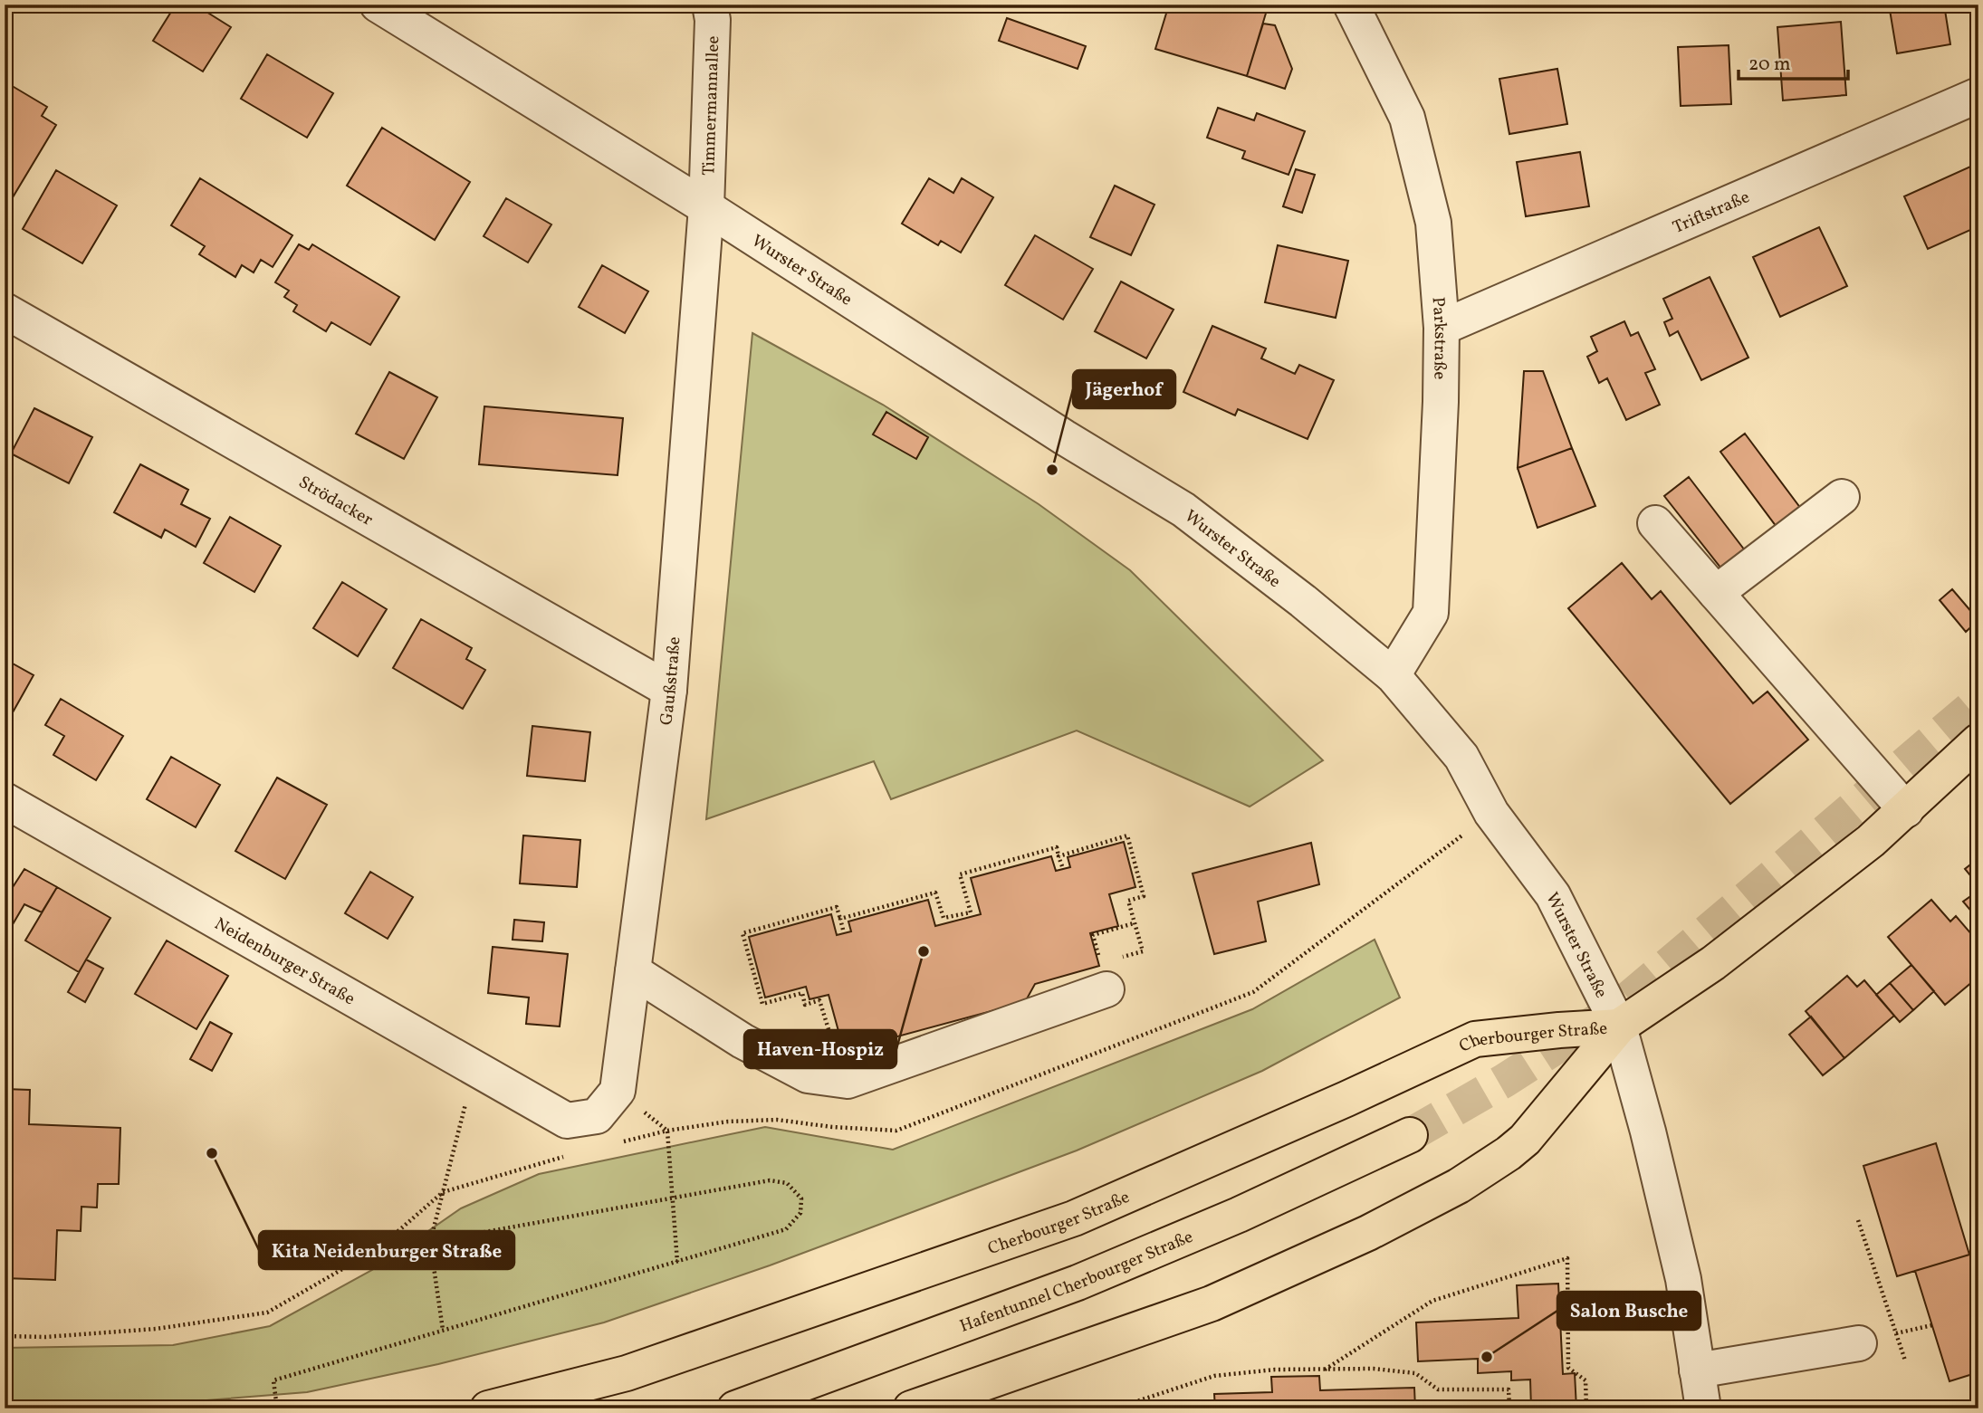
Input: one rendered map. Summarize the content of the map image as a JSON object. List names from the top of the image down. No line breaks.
{"streets":{"main road":["Cherbourger Straße","Hafentunnel Cherbourger Straße"],"street":["Timmermannallee","Triftstraße","Wurster Straße","Parkstraße","Strödacker","Gaußstraße","Neidenburger Straße"]},"crossings":[["Timmermannallee","Wurster Straße"],["Timmermannallee","Gaußstraße"],["Triftstraße","Parkstraße"],["Wurster Straße","Parkstraße"],["Wurster Straße","Gaußstraße"],["Wurster Straße","Cherbourger Straße"],["Strödacker","Gaußstraße"],["Gaußstraße","Neidenburger Straße"]],"places":["Jägerhof","Haven-Hospiz","Kita Neidenburger Straße","Salon Busche"],"scale_bar":"20 m"}
